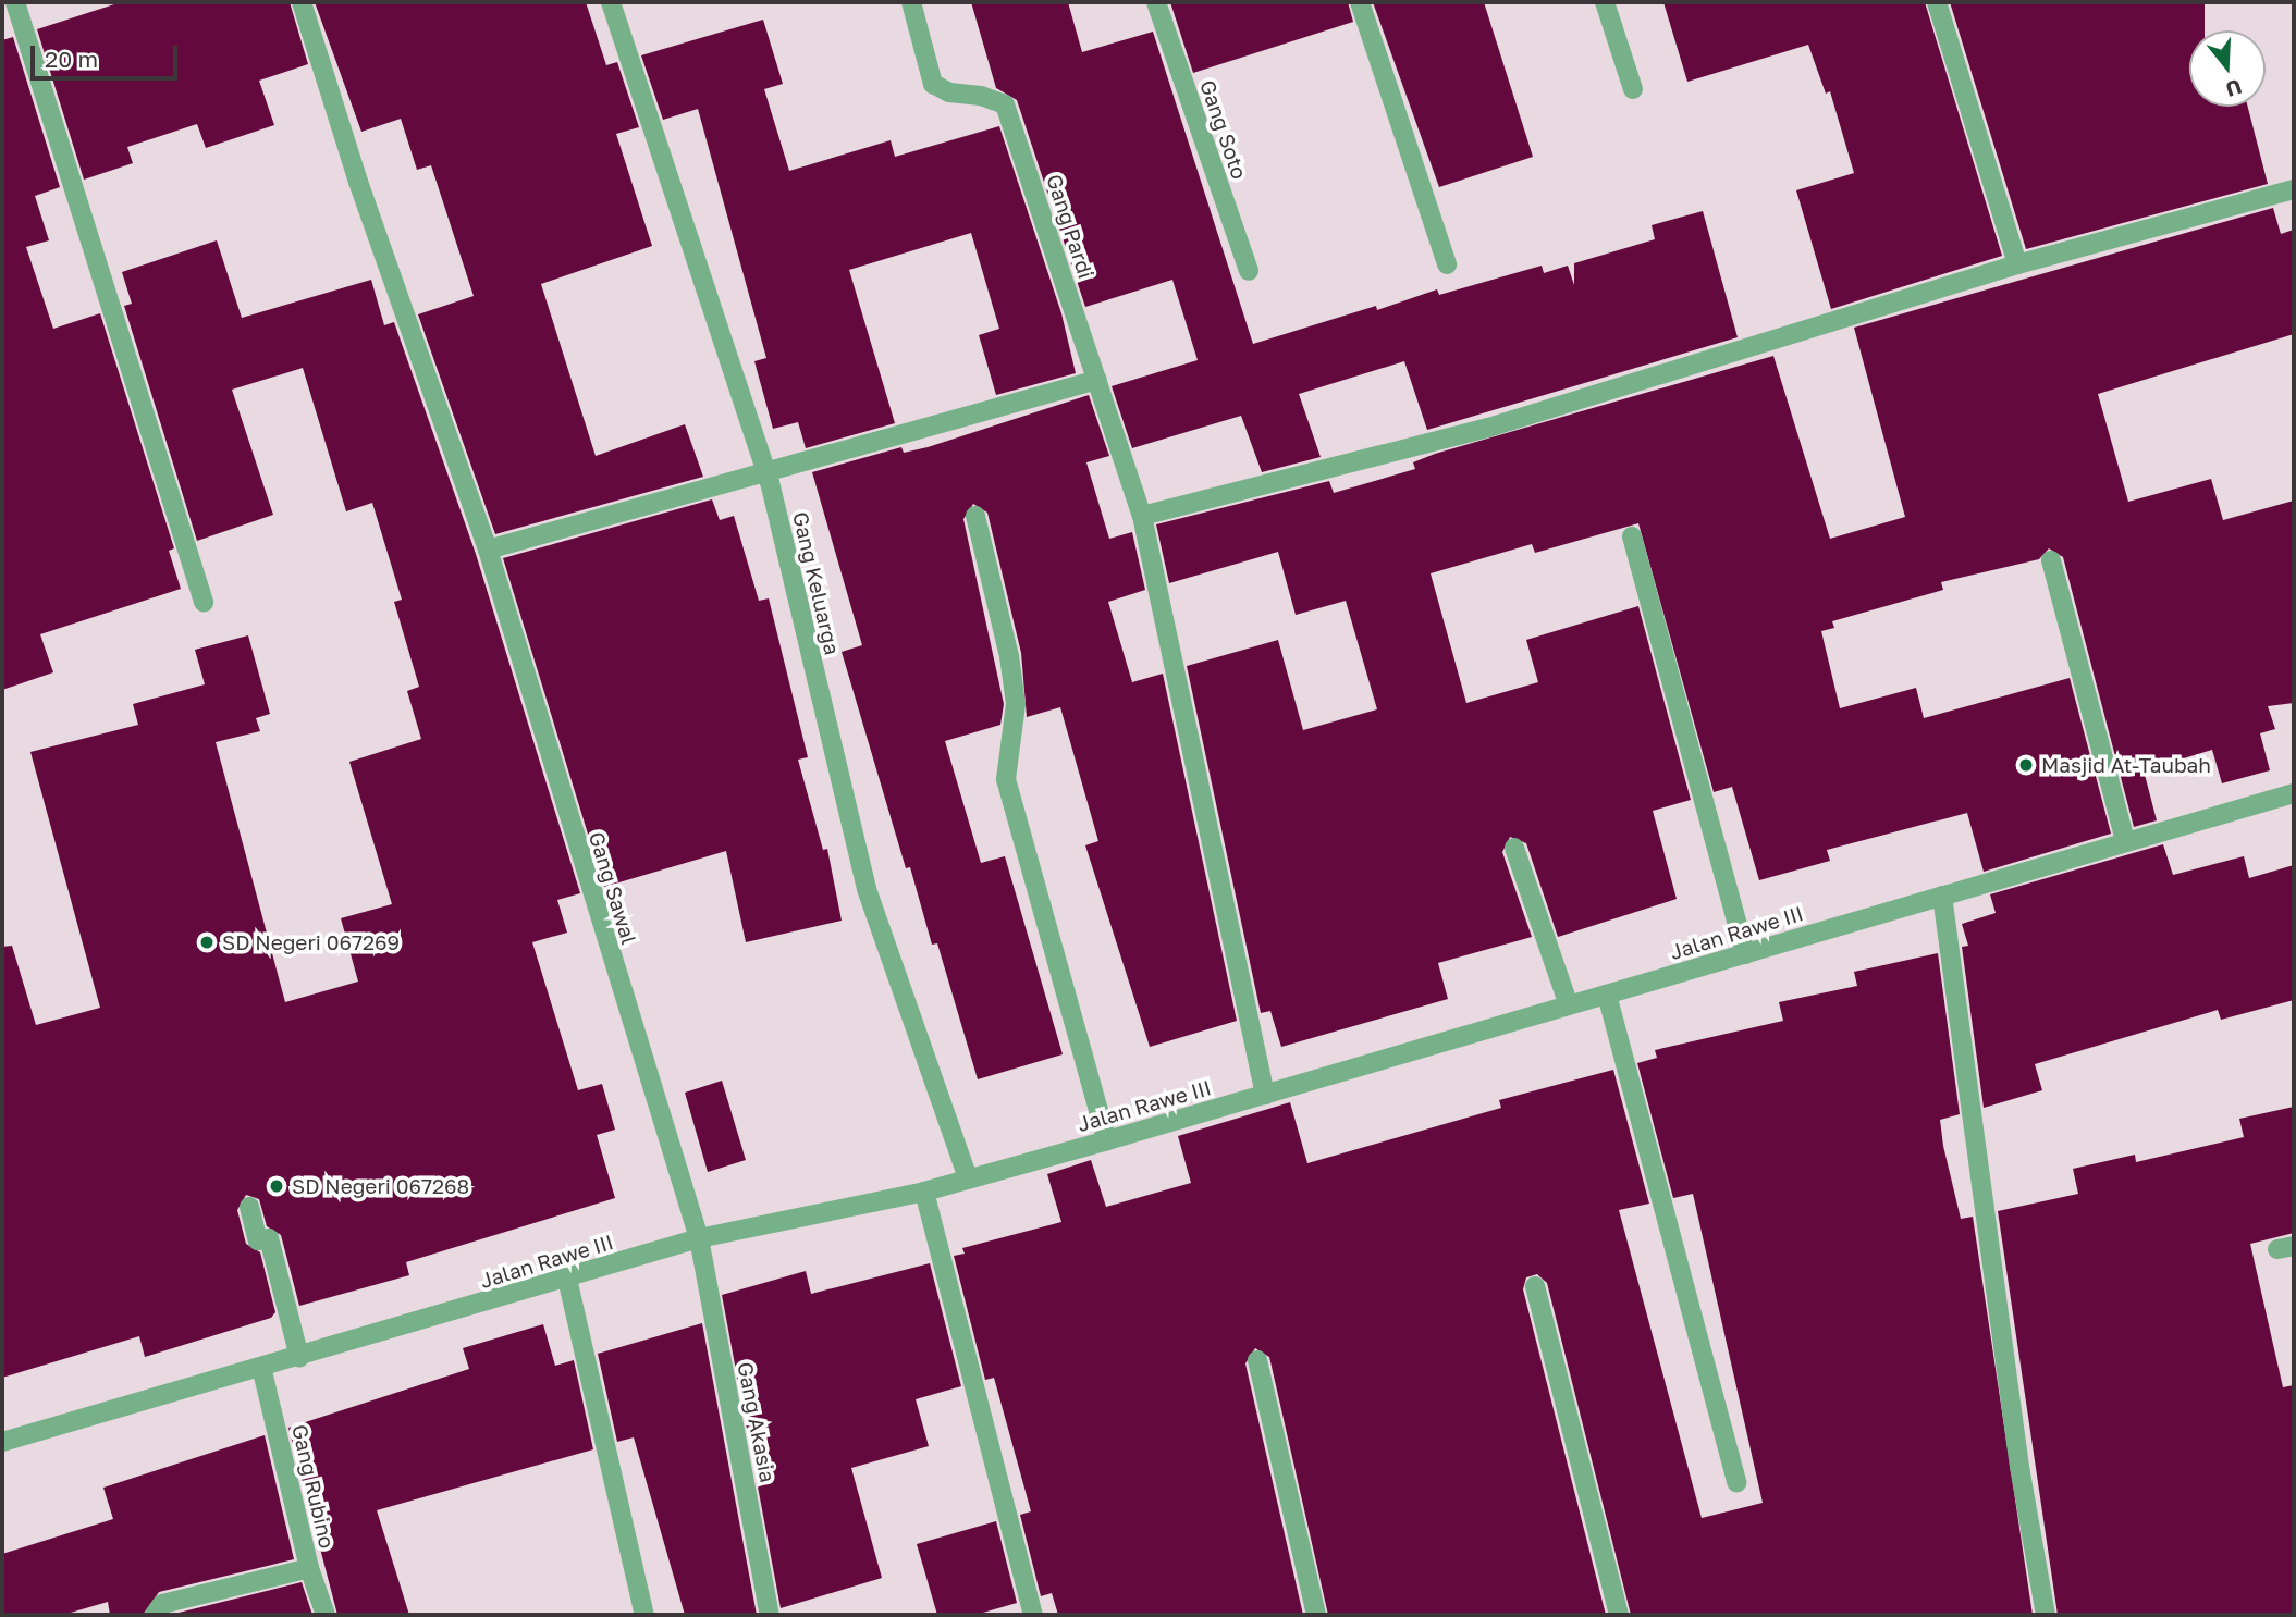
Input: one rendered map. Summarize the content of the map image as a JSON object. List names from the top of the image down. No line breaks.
{"streets":{"street":["Gang Soto","Gang Pardi","Gang Keluarga","Gang Sawal","Jalan Rawe III","Gang Akasia","Gang Rubino"]},"crossings":[["Gang Pardi","Jalan Rawe III"],["Gang Keluarga","Jalan Rawe III"],["Gang Sawal","Jalan Rawe III"],["Gang Sawal","Gang Akasia"],["Jalan Rawe III","Gang Akasia"],["Jalan Rawe III","Gang Rubino"]],"places":["Masjid At-Taubah","SD Negeri 067269","SD Negeri 067268"],"scale_bar":"20 m","north":"bottom"}
